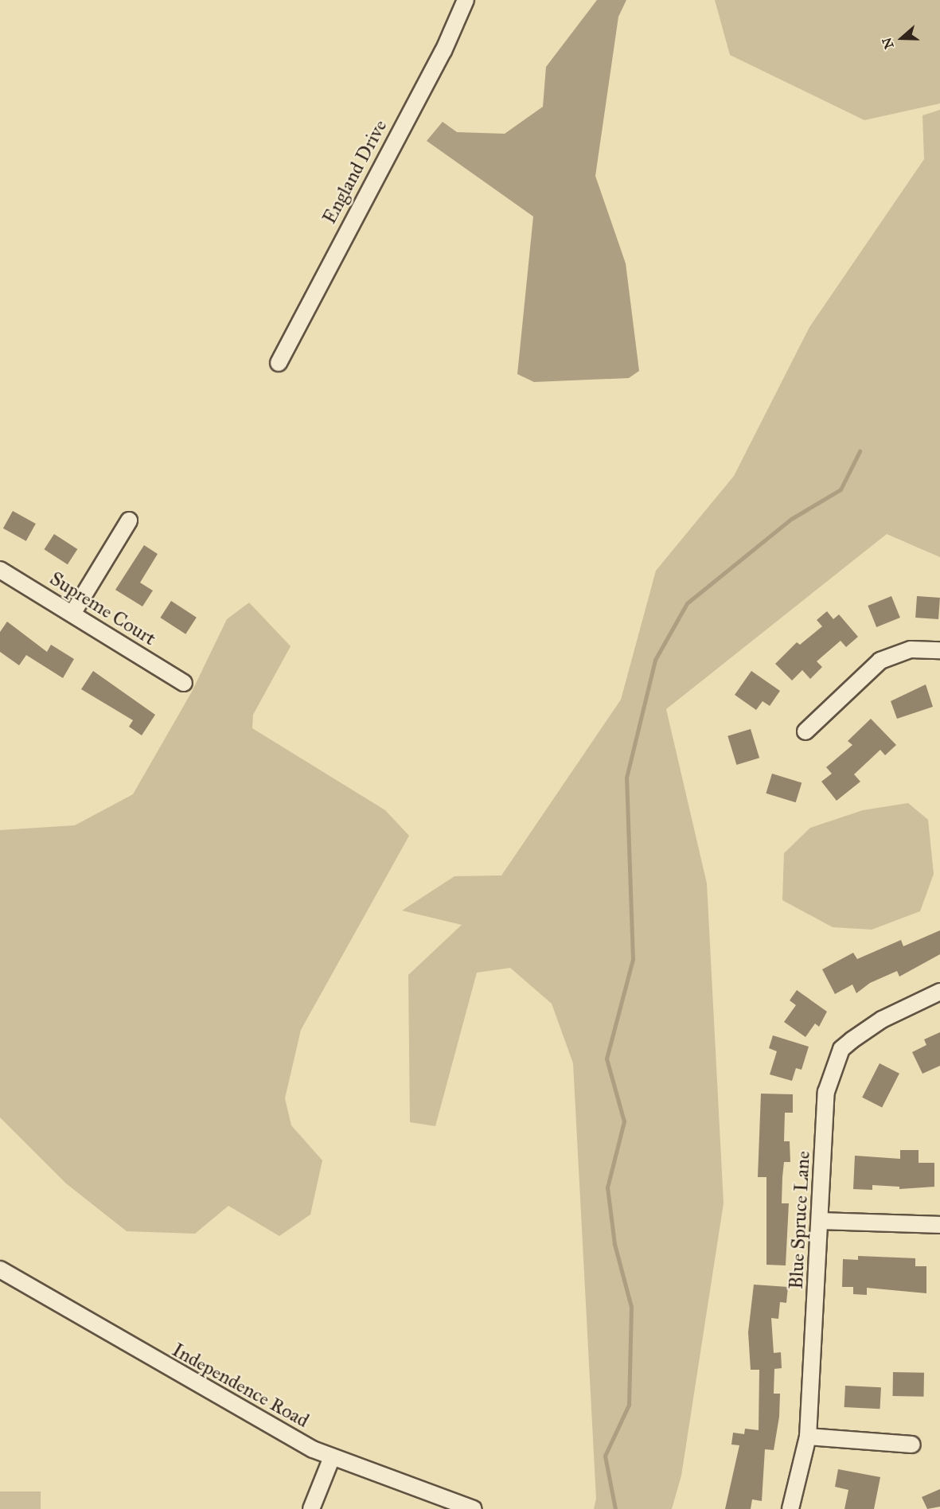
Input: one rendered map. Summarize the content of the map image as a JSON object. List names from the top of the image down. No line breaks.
{"streets":{"street":["England Drive","Supreme Court","Blue Spruce Lane","Independence Road"]},"north":"left"}
